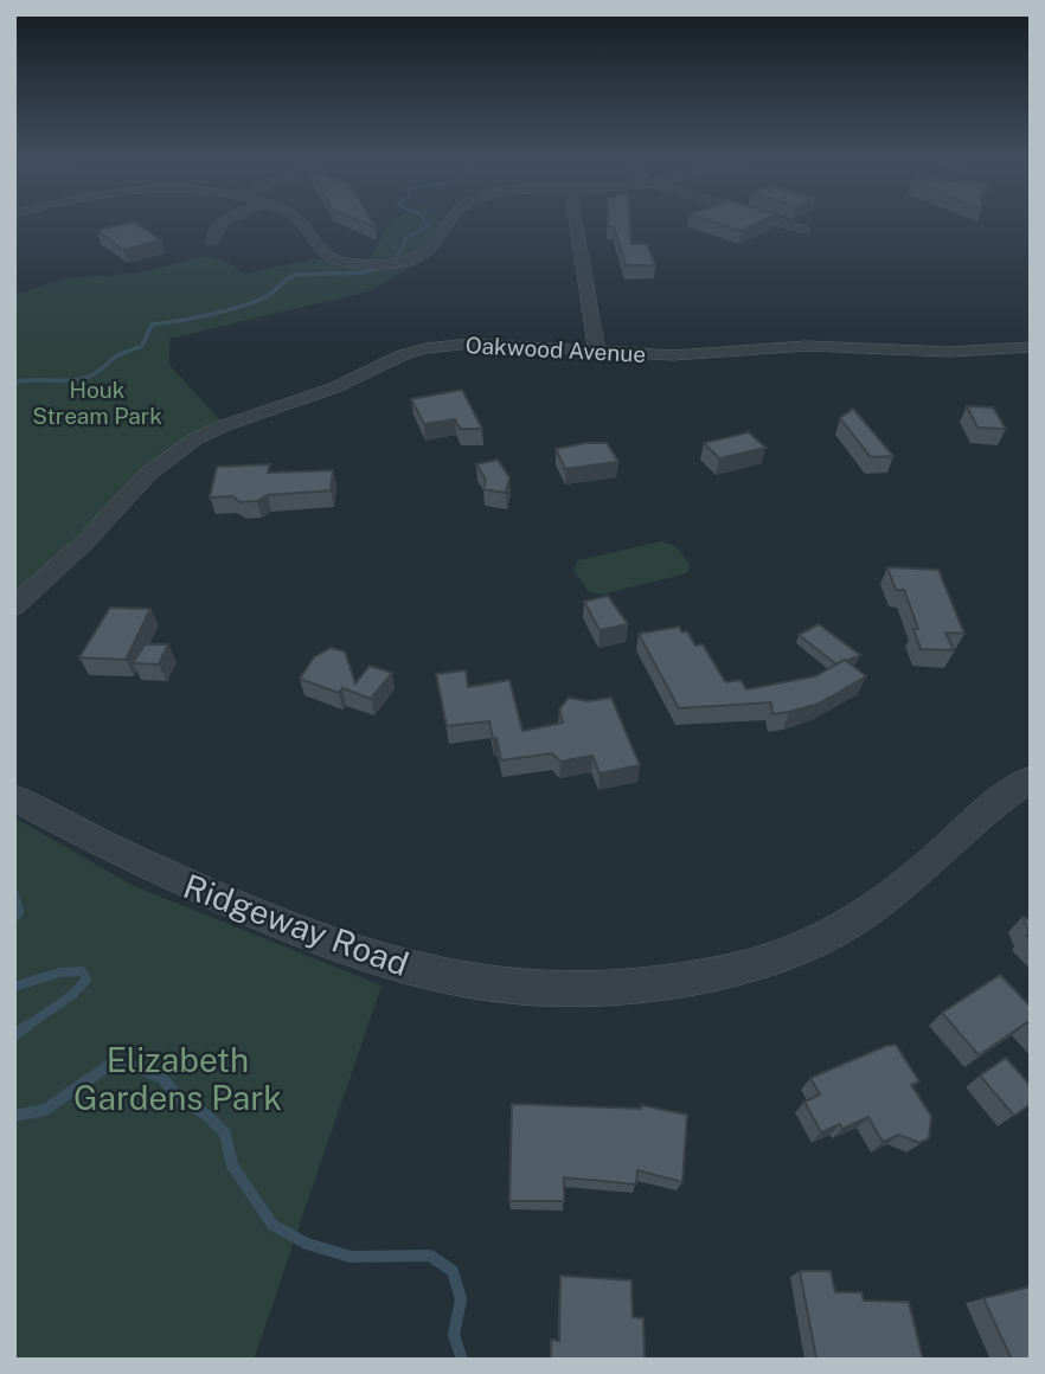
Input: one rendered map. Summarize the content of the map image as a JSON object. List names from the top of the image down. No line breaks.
{"streets":{"street":["Oakwood Avenue","Ridgeway Road"]},"parks":["Houk Stream Park","Elizabeth Gardens Park"]}
